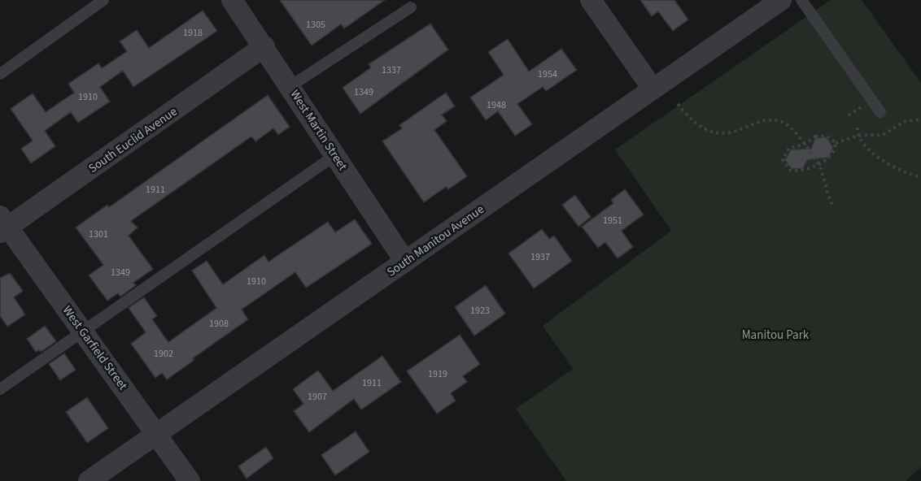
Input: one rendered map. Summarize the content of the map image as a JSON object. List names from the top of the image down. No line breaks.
{"streets":{"street":["West Martin Street","South Euclid Avenue","South Manitou Avenue","West Garfield Street"]},"crossings":[["West Martin Street","South Euclid Avenue"],["West Martin Street","South Manitou Avenue"],["South Euclid Avenue","West Garfield Street"],["South Manitou Avenue","West Garfield Street"]],"parks":["Manitou Park"],"house_numbers":["1305","1918","1337","1954","1349","1910","1948","1911","1951","1301","1937","1349","1910","1923","1908","1902","1919","1911","1907"]}
